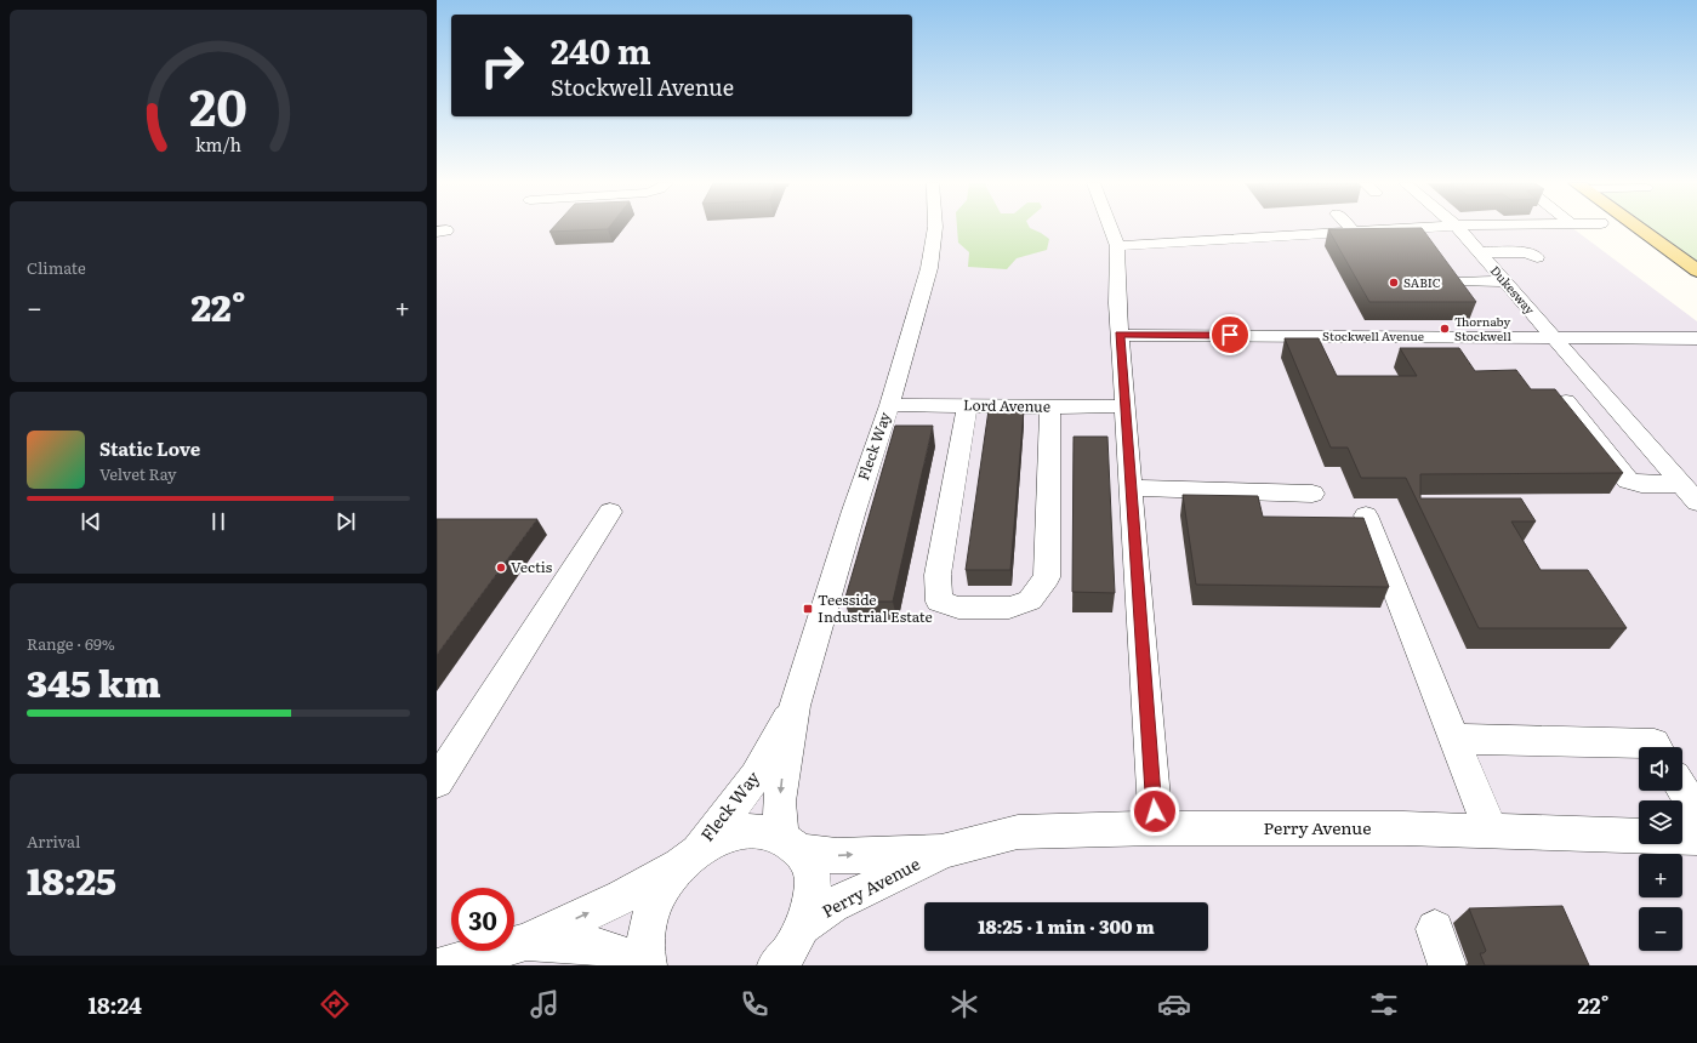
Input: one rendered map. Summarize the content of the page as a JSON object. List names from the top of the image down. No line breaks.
{"streets":{"street":["Dukesway","Stockwell Avenue","Lord Avenue","Fleck Way","Perry Avenue"]},"crossings":[["Dukesway","Stockwell Avenue"],["Lord Avenue","Fleck Way"],["Fleck Way","Perry Avenue"]],"places":{"other":["SABIC","Thornaby Stockwell","Vectis"],"transit":["Teesside Industrial Estate"]},"page":{"turn":["240 m","Stockwell Avenue"],"tile":["Climate",["Range · 69%","345 km"],["Arrival","18:25"]],"heat":["−","22°","+"],"song":["Static Love","Velvet Ray"],"map_buttons":["+","−"],"limit":"30","trip":"18:25 · 1 min · 300 m","tabs":["18:24","22°"],"gauge":["20","km/h"]}}
